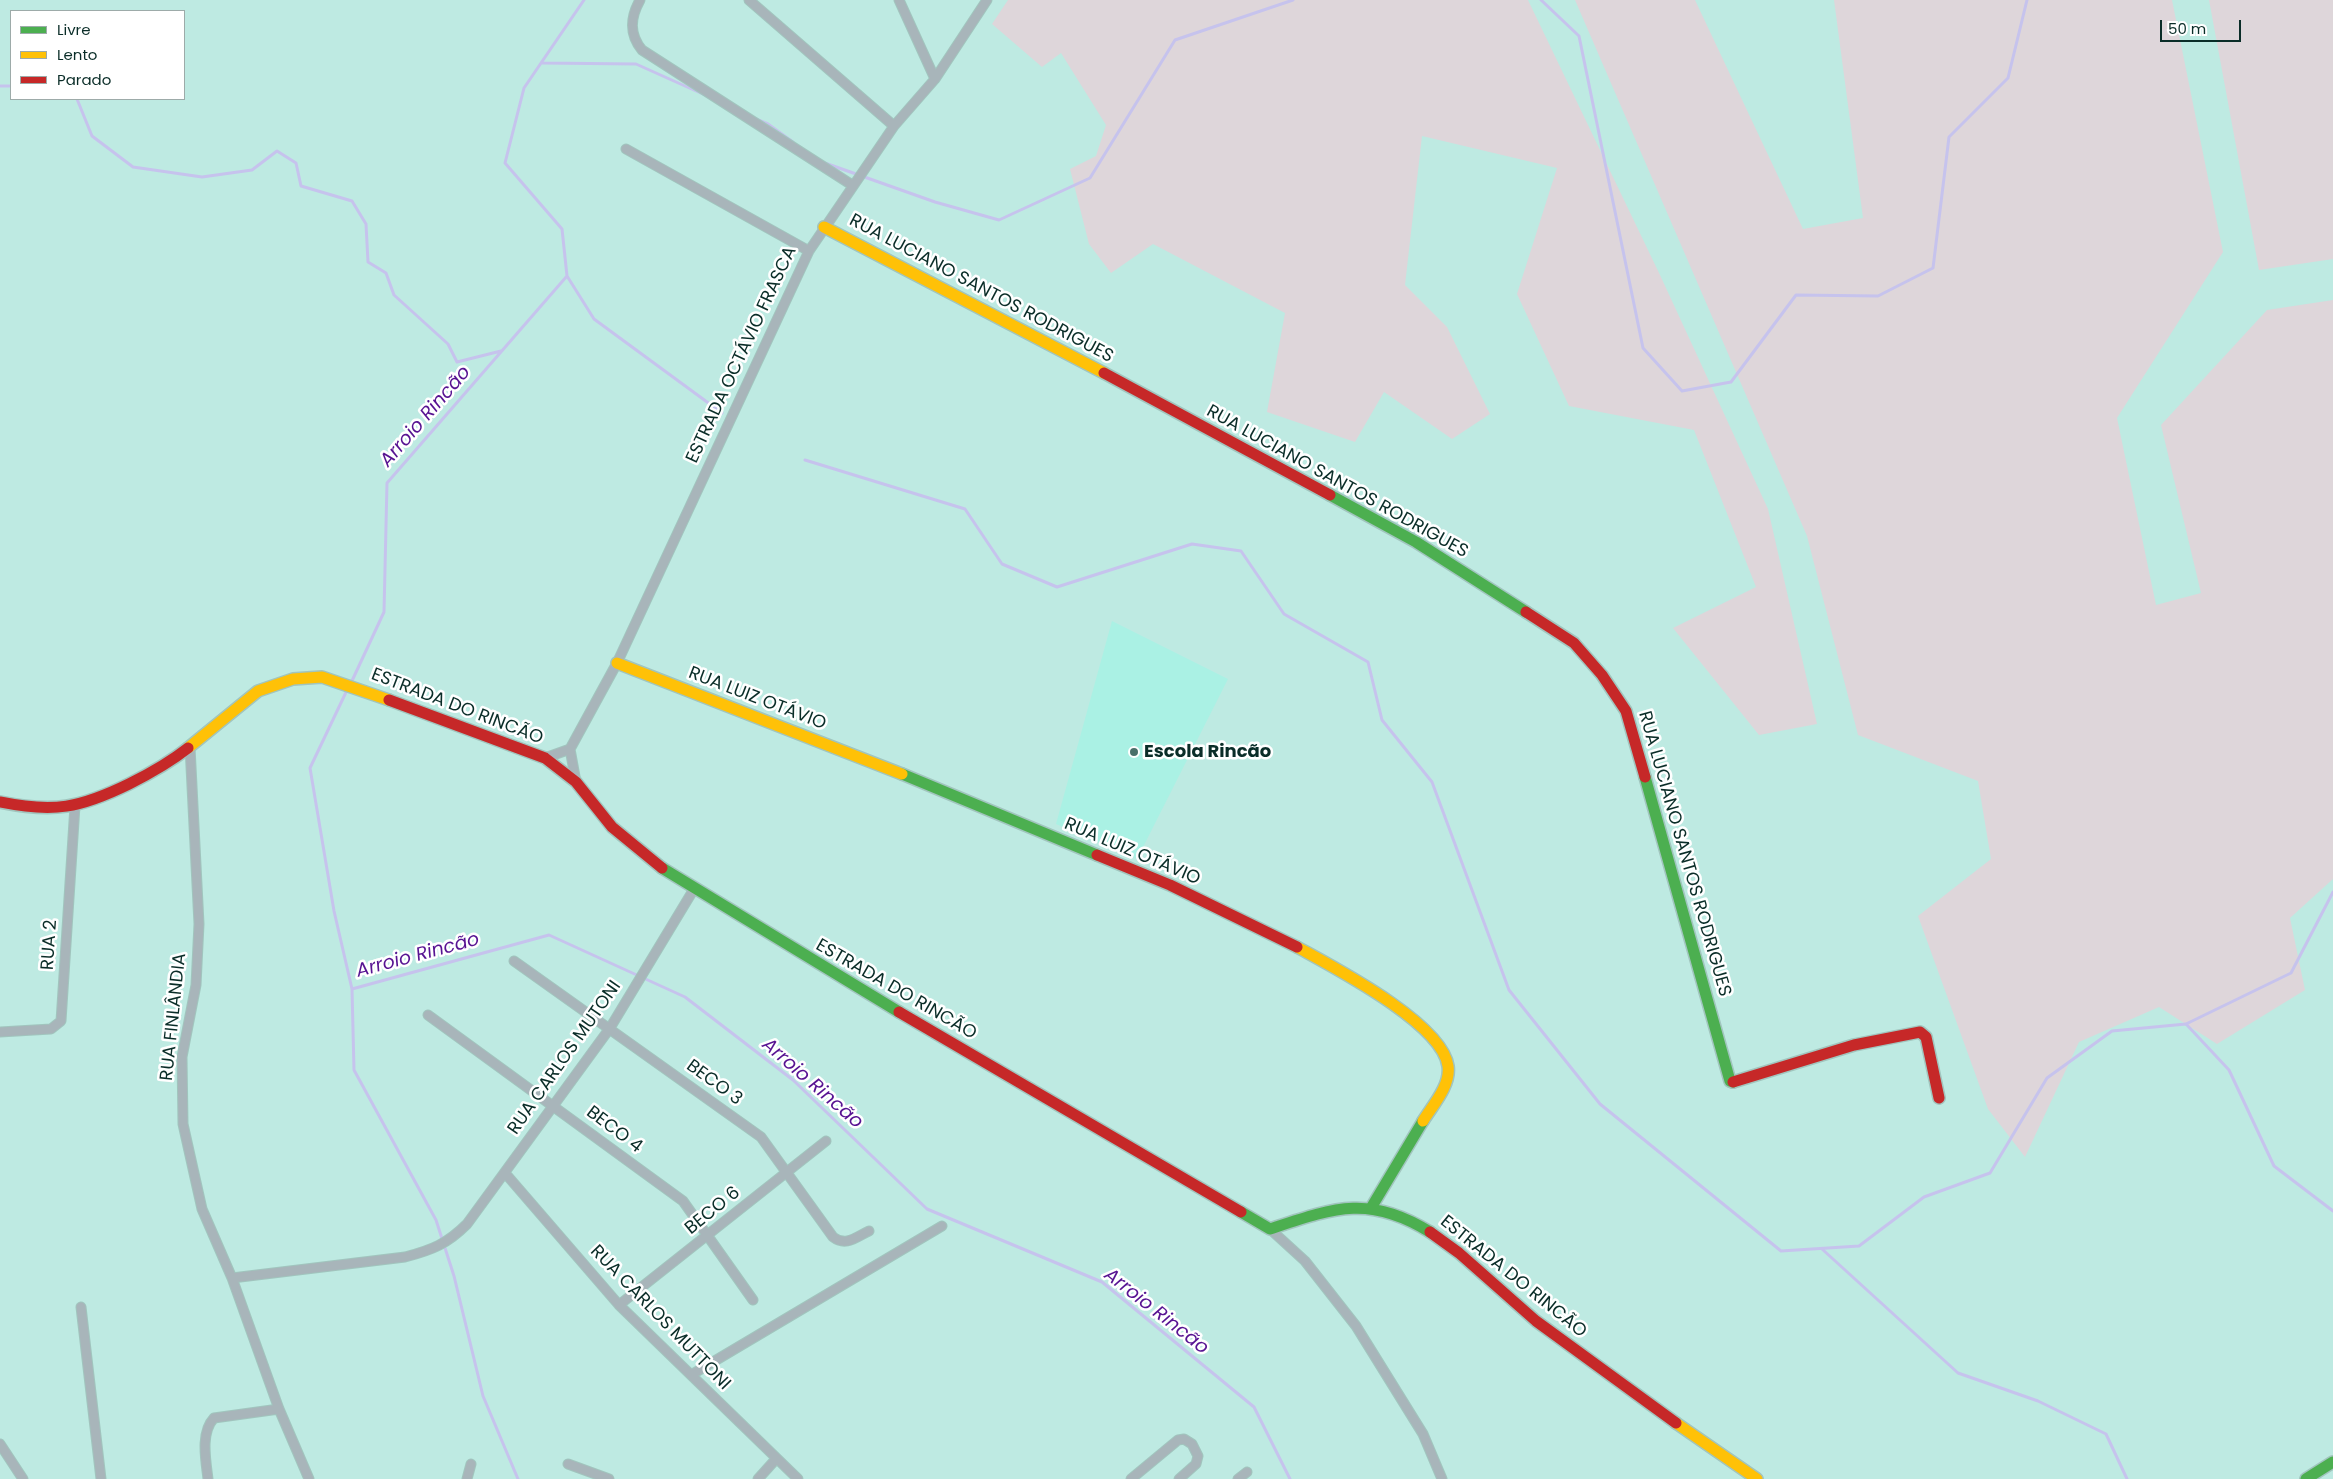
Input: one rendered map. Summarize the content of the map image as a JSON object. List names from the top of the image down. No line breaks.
{"streets":{"street":["RUA LUCIANO SANTOS RODRIGUES","ESTRADA OCTÁVIO FRASCA","RUA LUIZ OTÁVIO","ESTRADA DO RINCÃO","RUA 2","RUA FINLÂNDIA","RUA CARLOS MUTONI","BECO 3","BECO 4","BECO 6","RUA CARLOS MUTTONI"]},"crossings":[["RUA LUCIANO SANTOS RODRIGUES","ESTRADA OCTÁVIO FRASCA"],["ESTRADA OCTÁVIO FRASCA","RUA LUIZ OTÁVIO"],["RUA LUIZ OTÁVIO","ESTRADA DO RINCÃO"],["ESTRADA DO RINCÃO","RUA 2"],["ESTRADA DO RINCÃO","RUA FINLÂNDIA"],["ESTRADA DO RINCÃO","RUA CARLOS MUTONI"],["RUA FINLÂNDIA","RUA CARLOS MUTONI"],["RUA CARLOS MUTONI","BECO 3"],["RUA CARLOS MUTONI","BECO 4"],["RUA CARLOS MUTONI","RUA CARLOS MUTTONI"],["BECO 3","BECO 6"],["BECO 4","BECO 6"],["BECO 6","RUA CARLOS MUTTONI"]],"water":["Arroio Rincão"],"places":["Escola Rincão"],"legend":["Livre","Lento","Parado"],"scale_bar":"50 m"}
